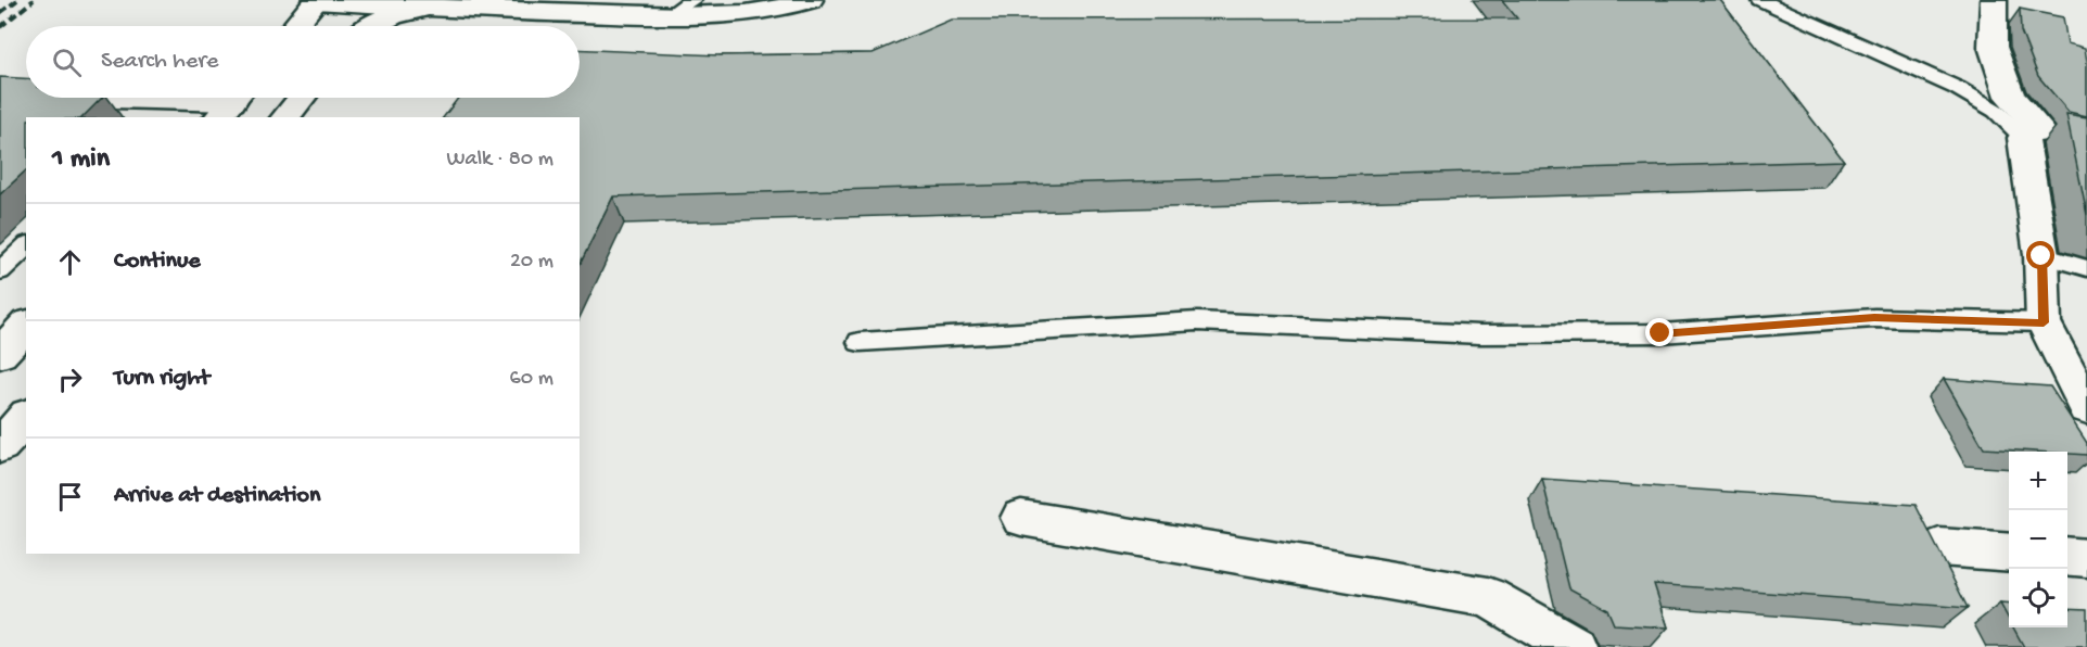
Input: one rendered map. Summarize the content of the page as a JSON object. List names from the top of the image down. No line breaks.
{"page":{"search":"Search here","heading":["1 min","Walk · 80 m"],"list":[["Continue","20 m"],["Turn right","60 m"],"Arrive at destination"],"map_buttons":["+","−"]}}
